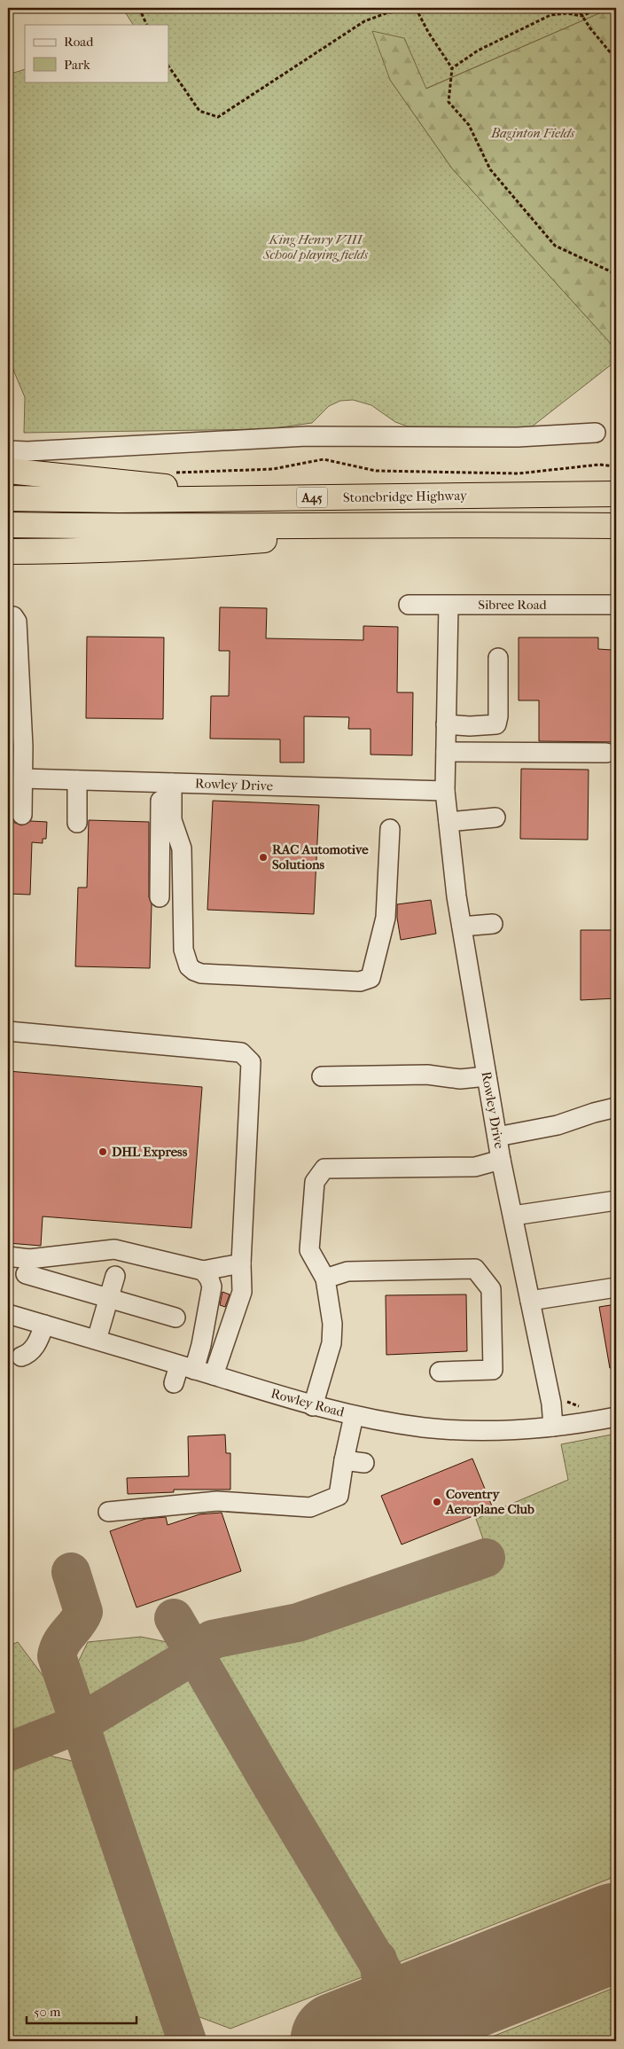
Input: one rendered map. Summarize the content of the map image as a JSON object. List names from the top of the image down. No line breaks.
{"streets":{"highway":["Stonebridge Highway","A45"],"street":["Sibree Road","Rowley Drive","Rowley Road"]},"crossings":[["Sibree Road","Rowley Drive"],["Rowley Drive","Rowley Road"]],"parks":["Baginton Fields","King Henry VIII School playing fields"],"places":["RAC Automotive Solutions","DHL Express","Coventry Aeroplane Club"],"legend":["Road","Park"],"scale_bar":"50 m"}
